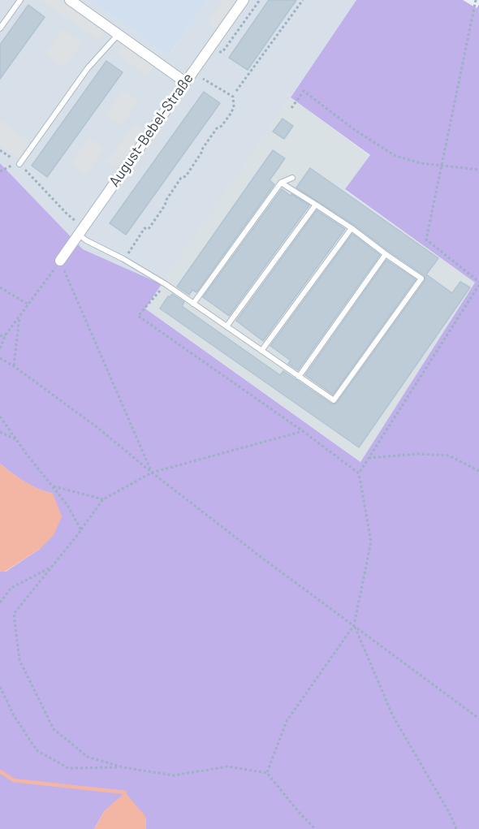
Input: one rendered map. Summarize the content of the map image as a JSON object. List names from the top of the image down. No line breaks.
{"streets":{"street":["August-Bebel-Straße"]}}
